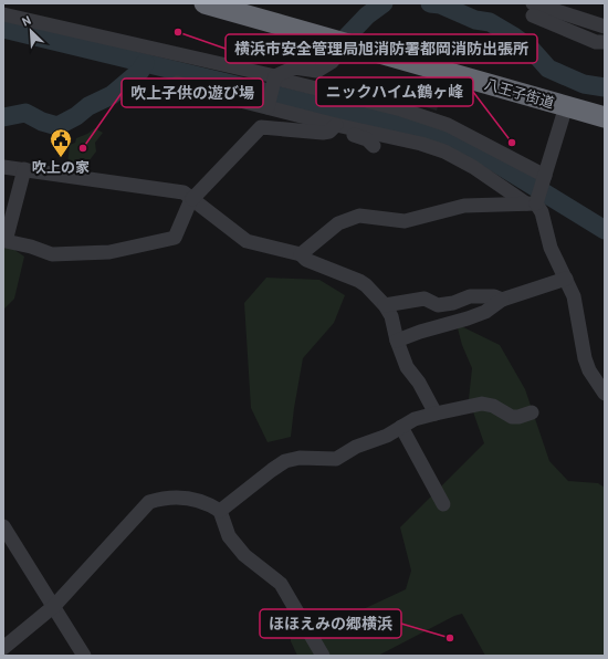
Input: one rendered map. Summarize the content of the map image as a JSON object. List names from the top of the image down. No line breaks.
{"streets":{"highway":["八王子街道"]},"places":{"other":["横浜市安全管理局旭消防署都岡消防出張所","ニックハイム鶴ヶ峰","吹上子供の遊び場","ほほえみの郷横浜"],"public building":["吹上の家"]},"north":"top left"}
